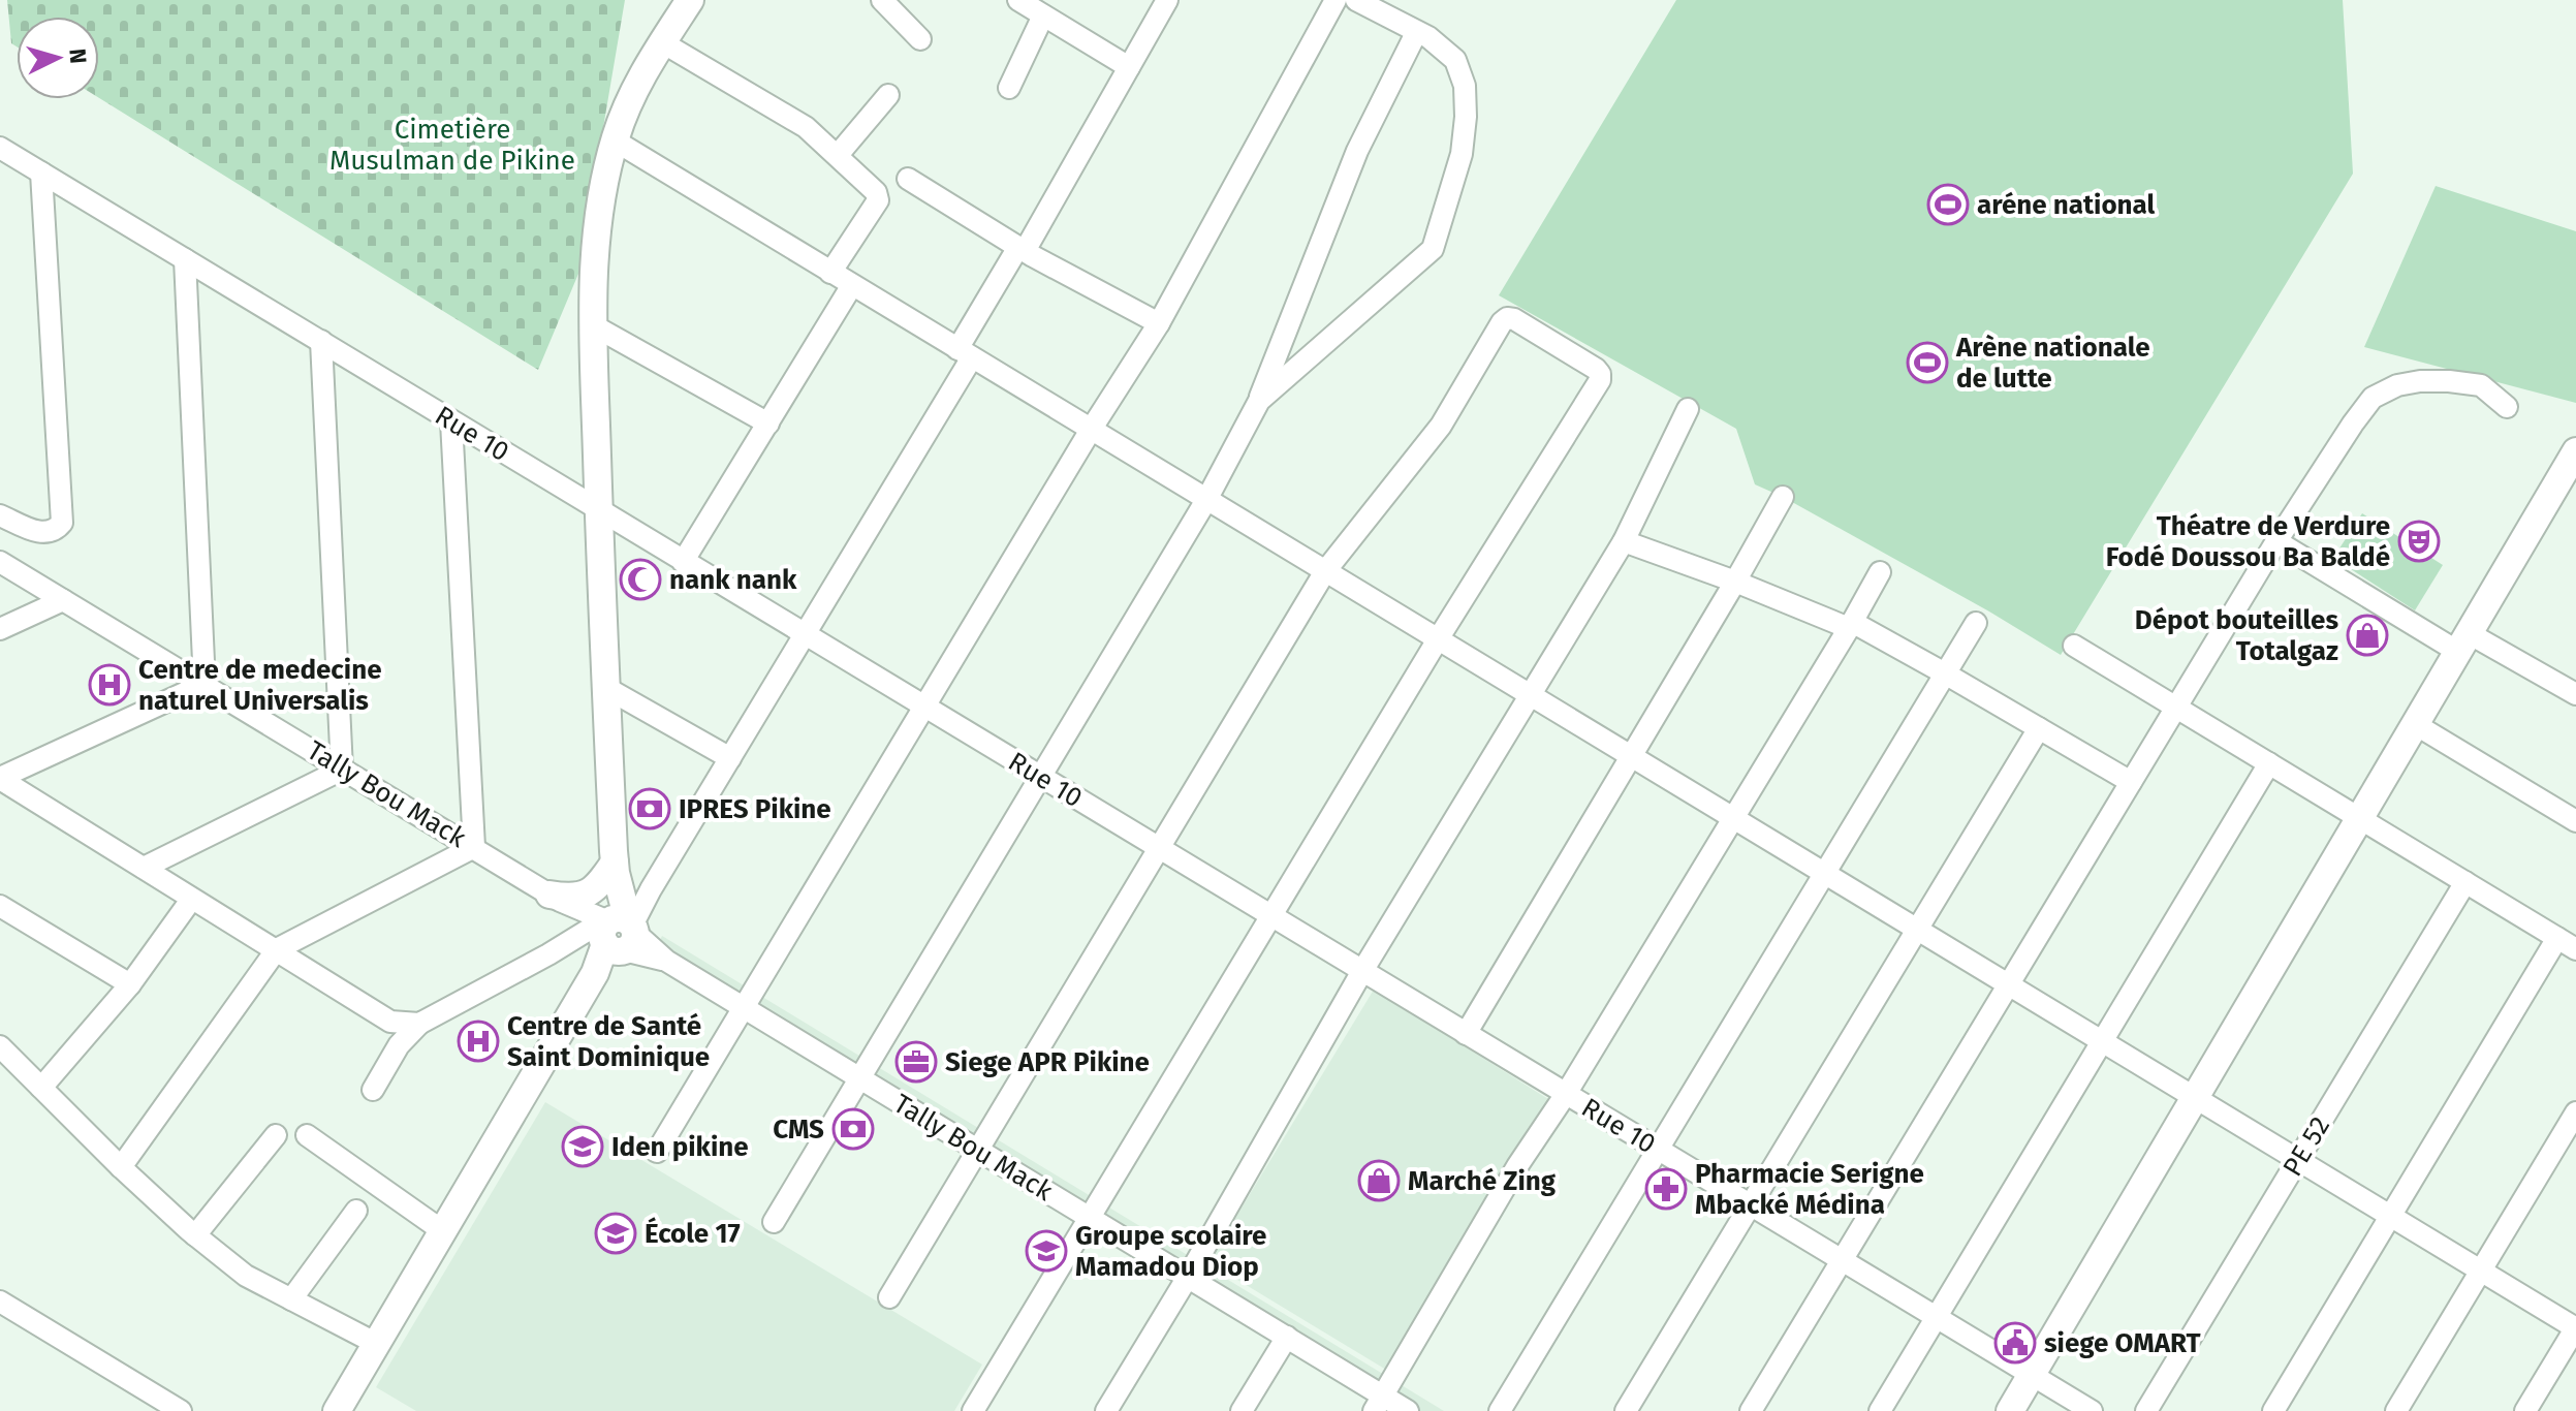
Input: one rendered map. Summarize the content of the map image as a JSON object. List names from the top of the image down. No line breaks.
{"streets":{"street":["Rue 10","Tally Bou Mack","PE 52"]},"parks":["Cimetière Musulman de Pikine"],"places":{"sports":["aréne national","Arène nationale de lutte"],"theatre":["Théatre de Verdure Fodé Doussou Ba Baldé"],"mosque":["nank nank"],"shop":["Dépot bouteilles Totalgaz","Marché Zing"],"hospital":["Centre de medecine naturel Universalis","Centre de Santé Saint Dominique"],"bank":["IPRES Pikine","CMS"],"office":["Siege APR Pikine"],"school or university":["Iden pikine","École 17","Groupe scolaire Mamadou Diop"],"pharmacy":["Pharmacie Serigne Mbacké Médina"],"public building":["siege OMART"]},"north":"right"}
